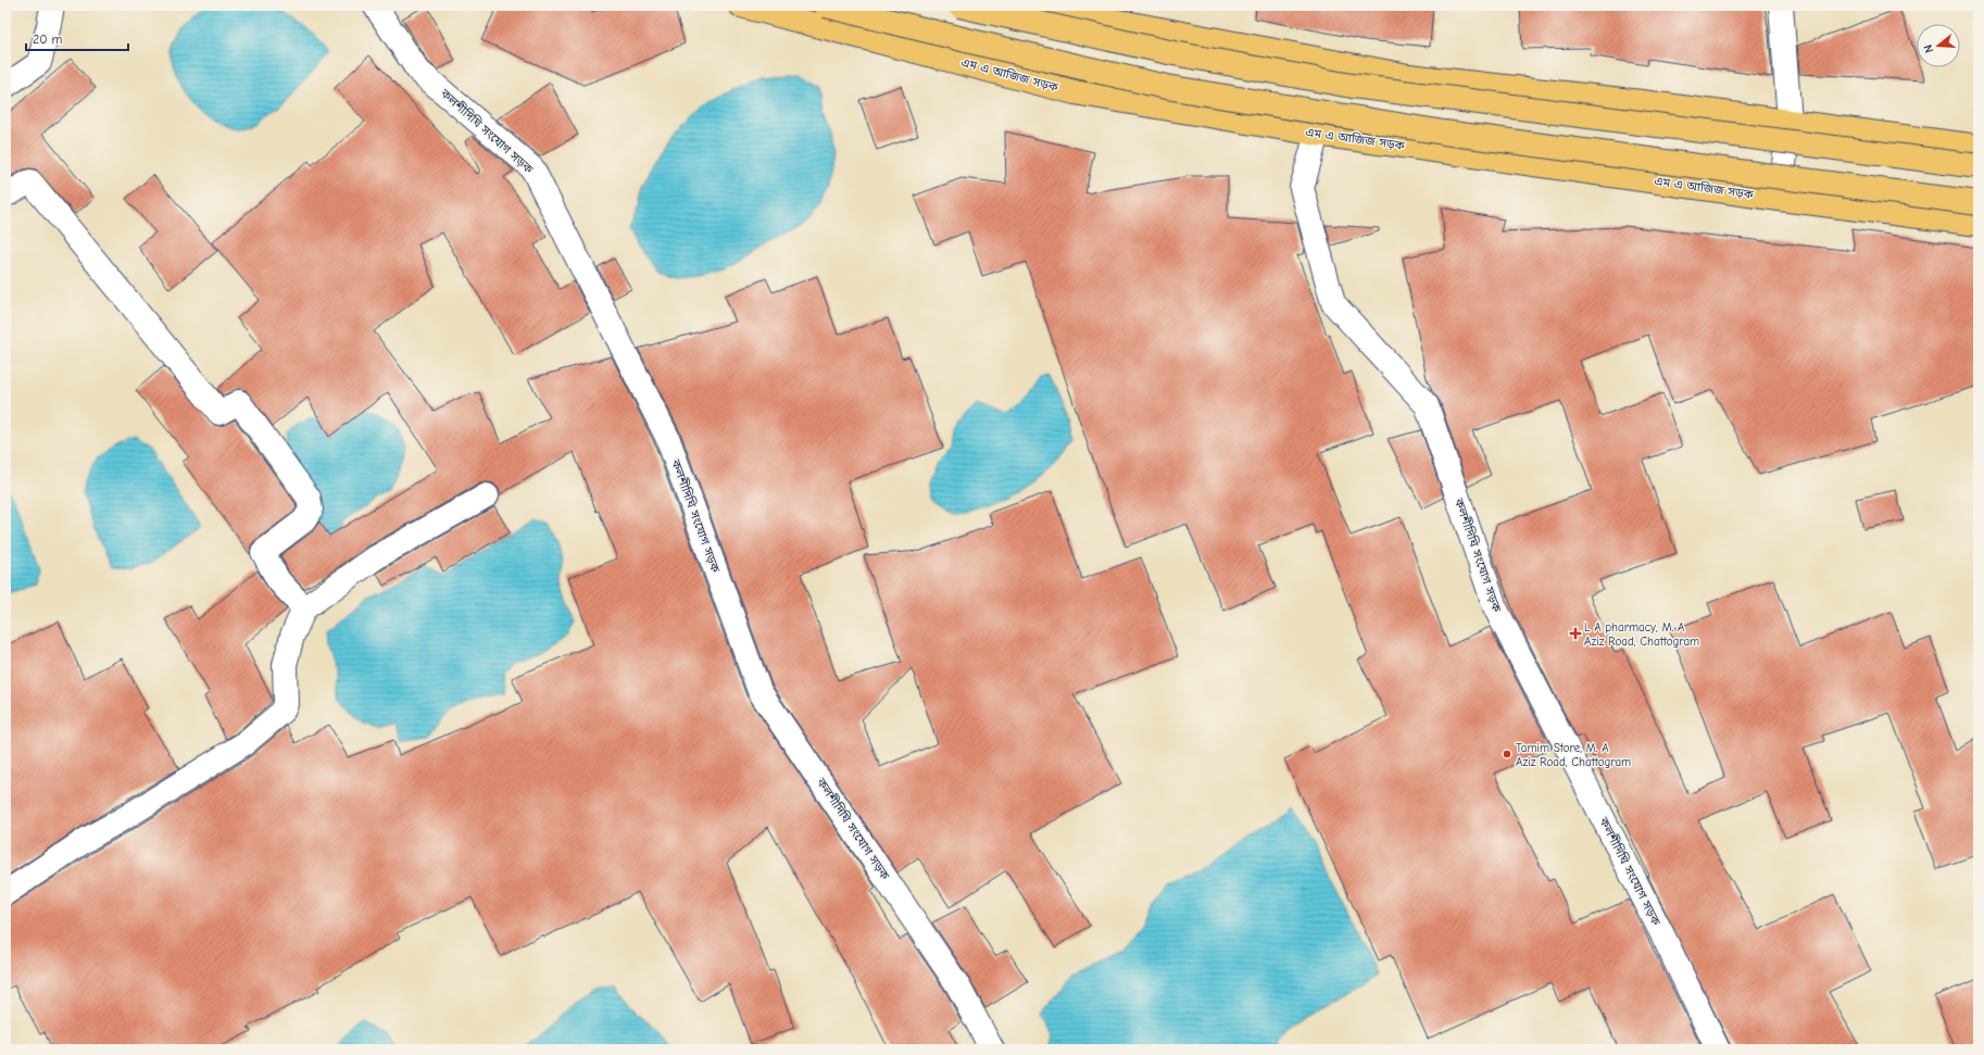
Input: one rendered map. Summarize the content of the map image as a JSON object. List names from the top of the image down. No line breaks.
{"streets":{"main road":["এম এ আজিজ সড়ক"],"street":["কলশীদিঘি সংযোগ সড়ক"]},"crossings":[["এম এ আজিজ সড়ক","কলশীদিঘি সংযোগ সড়ক"]],"places":{"health":["L A pharmacy, M. A Aziz Road, Chattogram"],"other":["Tamim Store, M. A Aziz Road, Chattogram"]},"scale_bar":"20 m","north":"left"}
